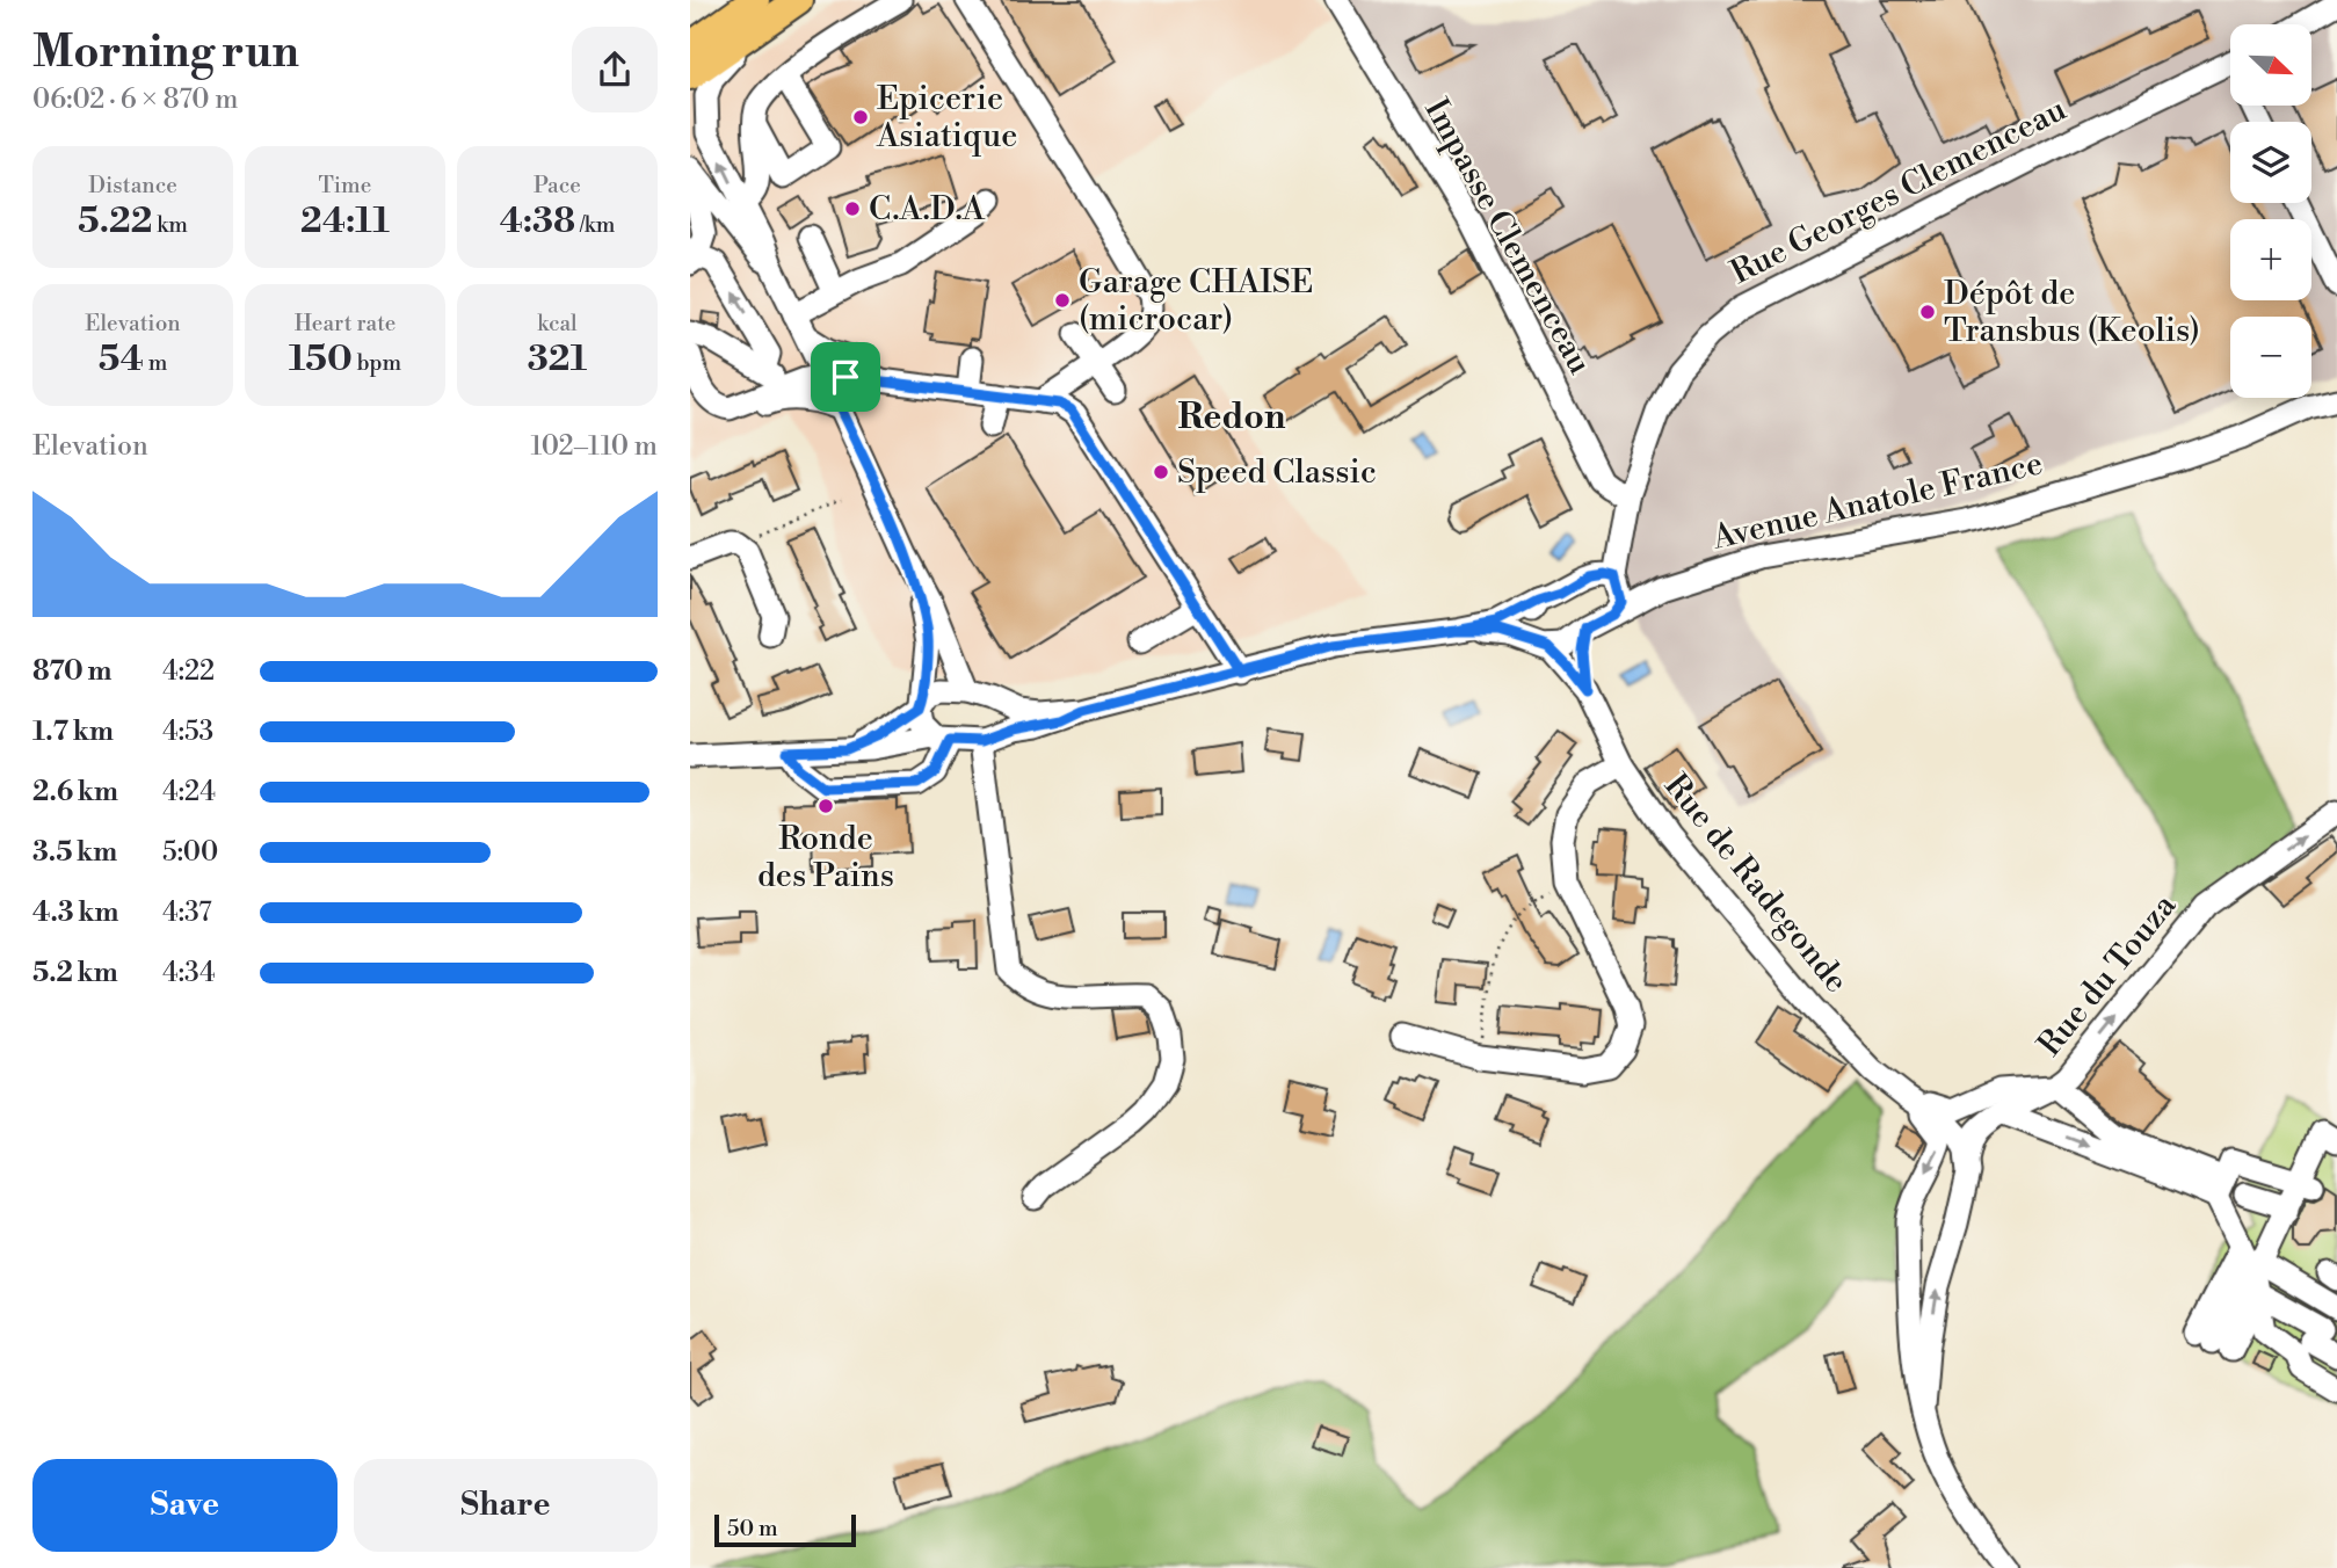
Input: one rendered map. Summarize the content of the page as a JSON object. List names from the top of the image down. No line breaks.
{"streets":{"street":["Rue Georges Clemenceau","Impasse Clemenceau","Avenue Anatole France","Rue de Radegonde","Rue du Touza"]},"crossings":[["Rue Georges Clemenceau","Impasse Clemenceau"],["Rue Georges Clemenceau","Avenue Anatole France"],["Avenue Anatole France","Rue de Radegonde"],["Rue de Radegonde","Rue du Touza"]],"one_way":["Rue du Touza"],"districts":["Redon"],"places":["Epicerie Asiatique","C.A.D.A","Garage CHAISE (microcar)","Dépôt de Transbus (Keolis)","Speed Classic","Ronde des Pains"],"scale_bar":"50 m","north":"bottom right","page":{"heading":["Morning run","06:02 · 6 × 870 m"],"map_buttons":["+","−"],"stats":[["Distance","5.22 km"],["Time","24:11"],["Pace","4:38 /km"],["Elevation","54 m"],["Heart rate","150 bpm"],["kcal","321"]],"chart":["Elevation","102–110 m"],"list":[{"name":"870 m","note":"4:22"},{"name":"1.7 km","note":"4:53"},{"name":"2.6 km","note":"4:24"},{"name":"3.5 km","note":"5:00"},{"name":"4.3 km","note":"4:37"},{"name":"5.2 km","note":"4:34"}],"buttons":["Save","Share"],"scale":"50 m"}}
